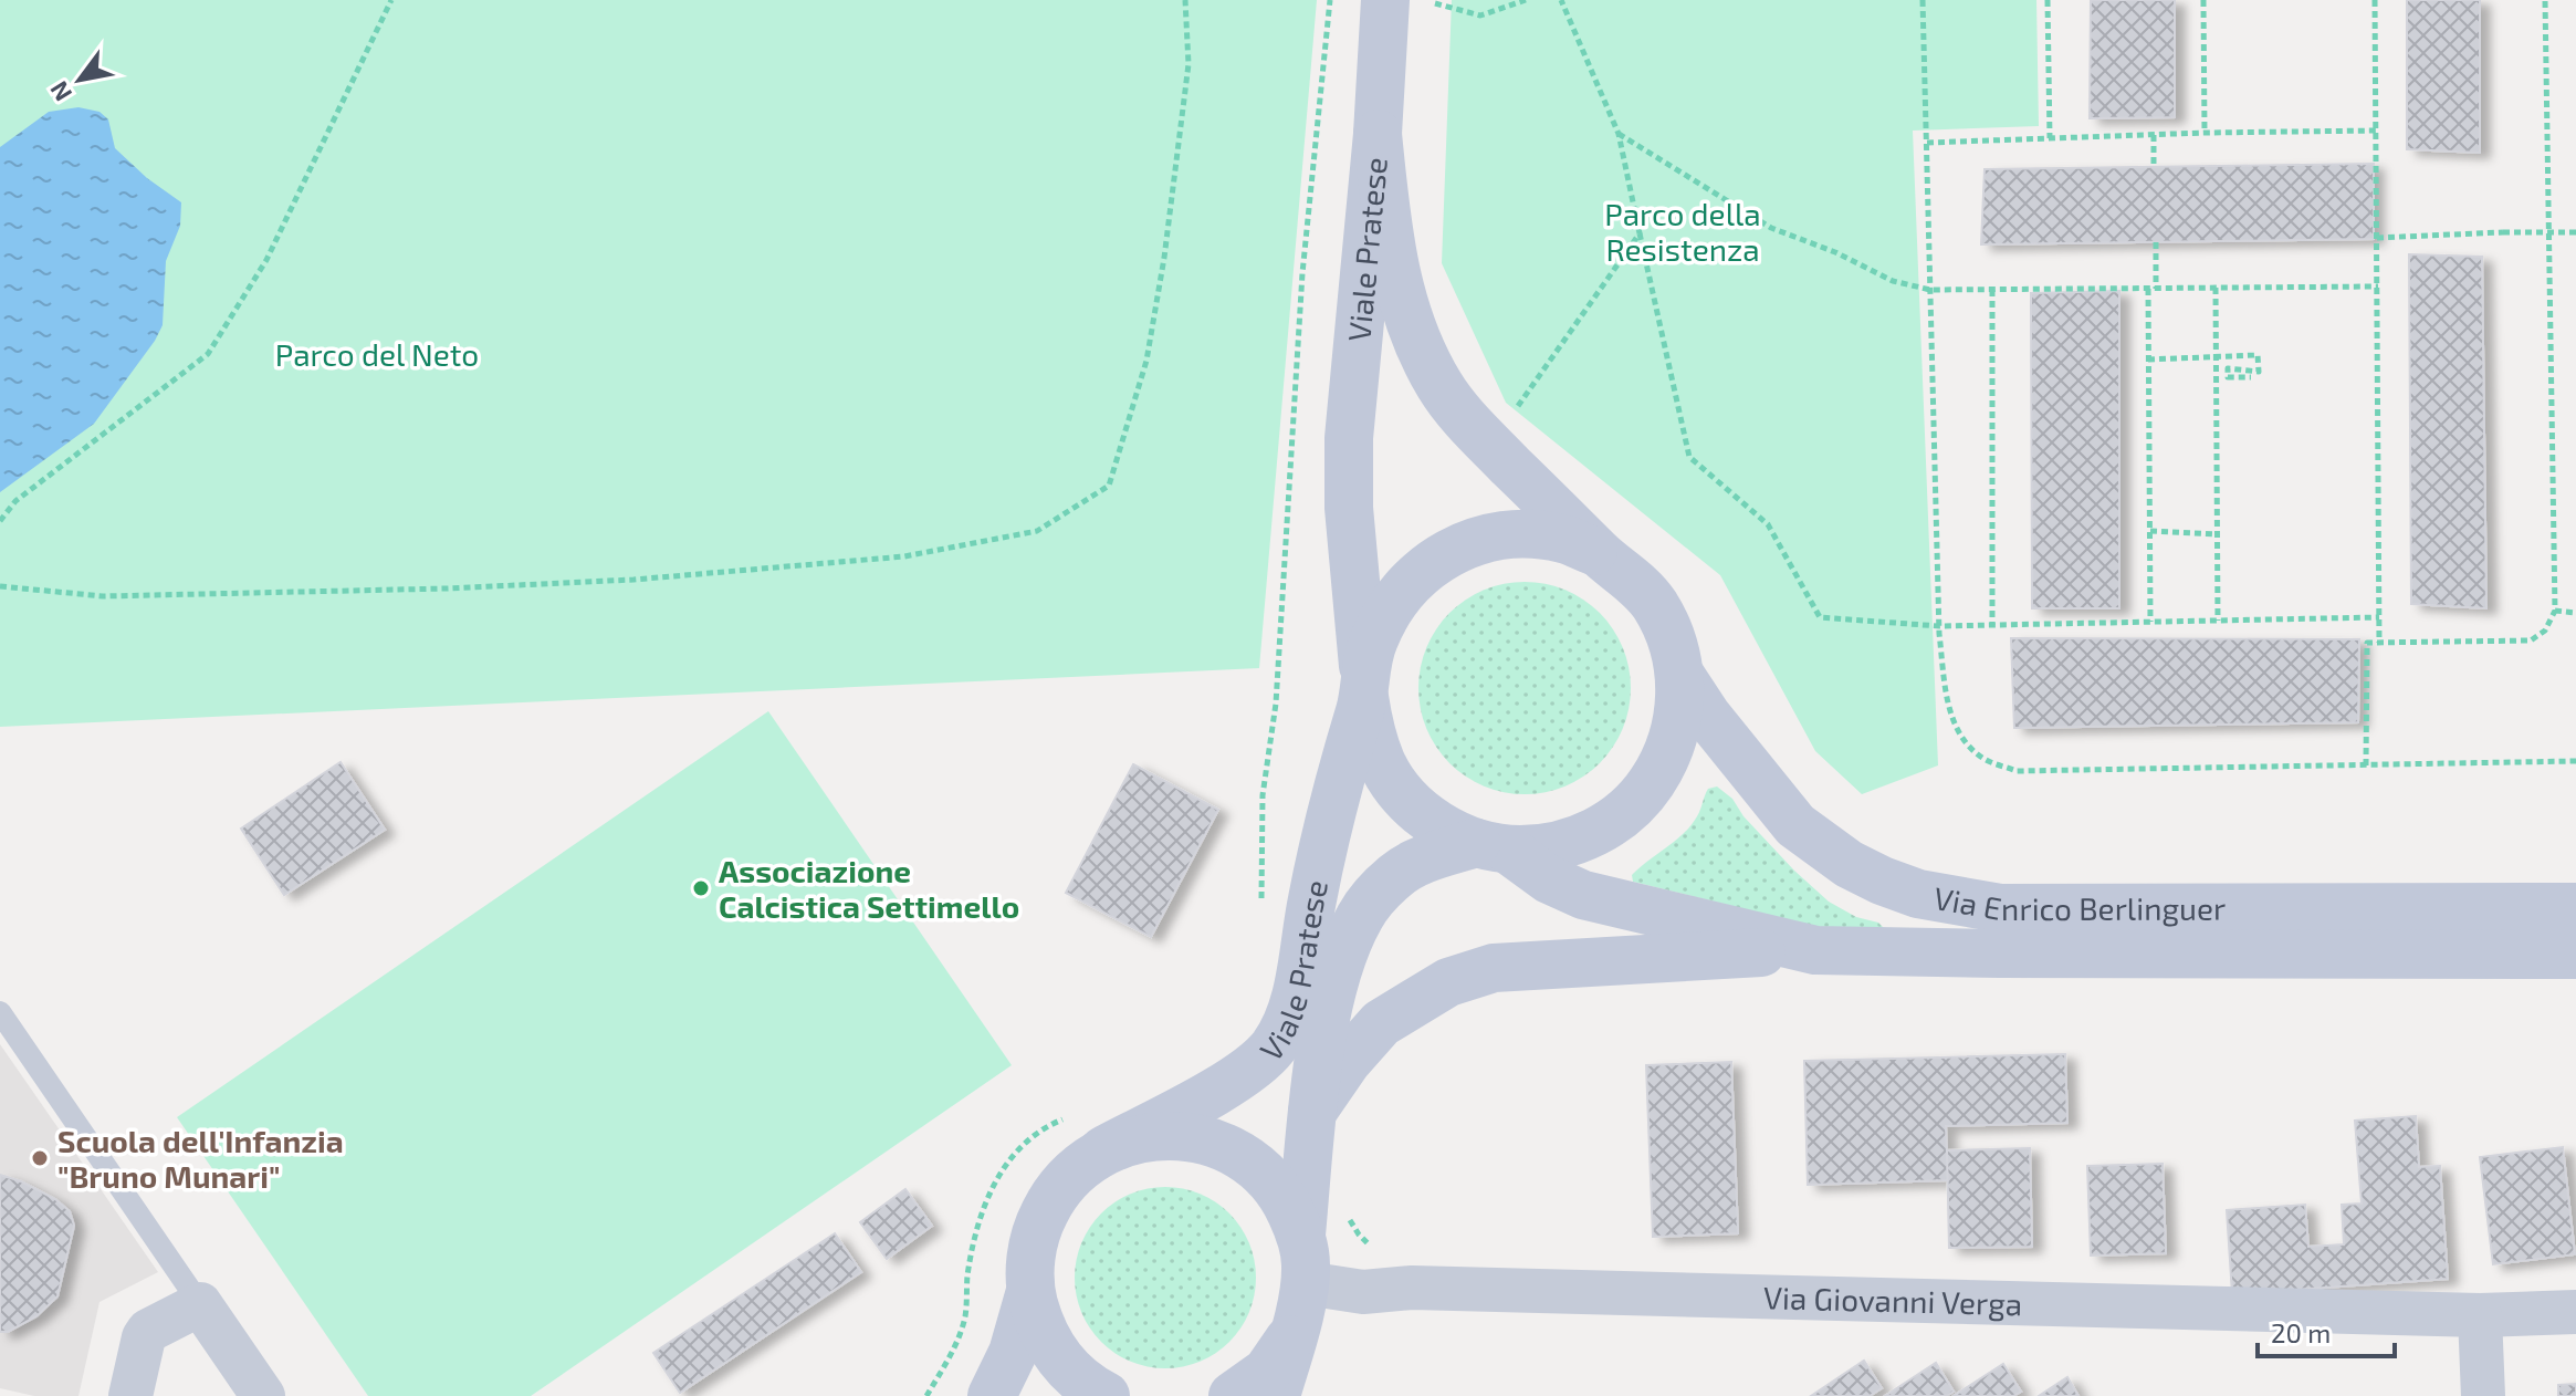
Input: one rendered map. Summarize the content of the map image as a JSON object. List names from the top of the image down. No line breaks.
{"streets":{"main road":["Viale Pratese","Via Enrico Berlinguer"],"street":["Via Giovanni Verga"]},"crossings":[["Viale Pratese","Via Enrico Berlinguer"]],"parks":["Parco della Resistenza","Parco del Neto"],"places":["Associazione Calcistica Settimello","Scuola dell'Infanzia \"Bruno Munari\""],"scale_bar":"20 m","north":"bottom left"}
